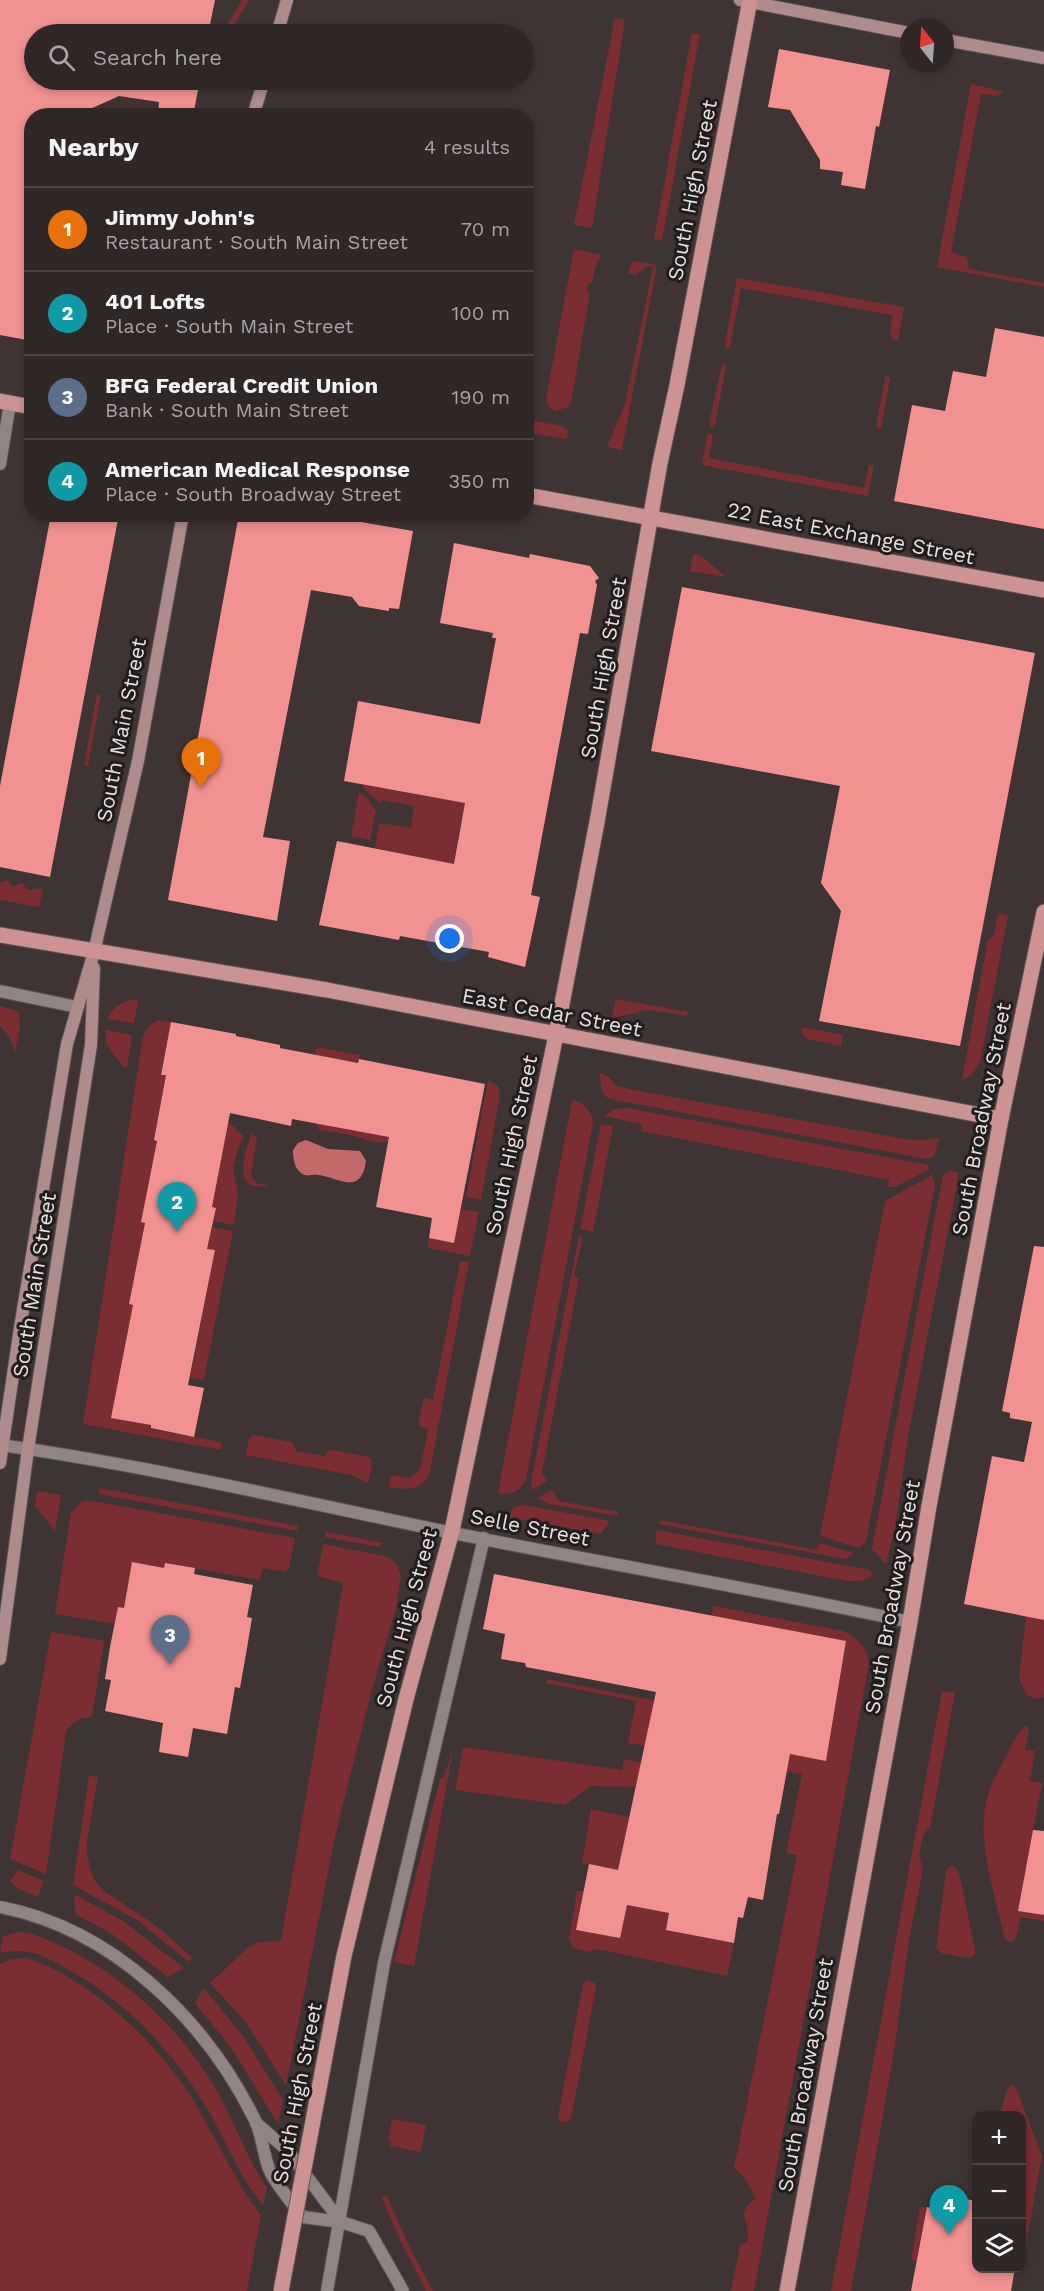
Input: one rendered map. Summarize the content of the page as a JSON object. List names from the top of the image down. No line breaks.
{"streets":{"main road":["South High Street","22 East Exchange Street","South Main Street","East Cedar Street","South Broadway Street"],"street":["Selle Street"]},"crossings":[["South High Street","22 East Exchange Street"],["South High Street","East Cedar Street"],["South High Street","Selle Street"],["South Main Street","East Cedar Street"],["South Main Street","Selle Street"],["East Cedar Street","South Broadway Street"],["South Broadway Street","Selle Street"]],"north":"top","page":{"search":"Search here","heading":["Nearby","4 results"],"list":[{"mark":"1","name":"Jimmy John's","note":"Restaurant · South Main Street","value":"70 m"},{"mark":"2","name":"401 Lofts","note":"Place · South Main Street","value":"100 m"},{"mark":"3","name":"BFG Federal Credit Union","note":"Bank · South Main Street","value":"190 m"},{"mark":"4","name":"American Medical Response","note":"Place · South Broadway Street","value":"350 m"}],"pins":["1","2","3","4"],"map_buttons":["+","−"]}}
